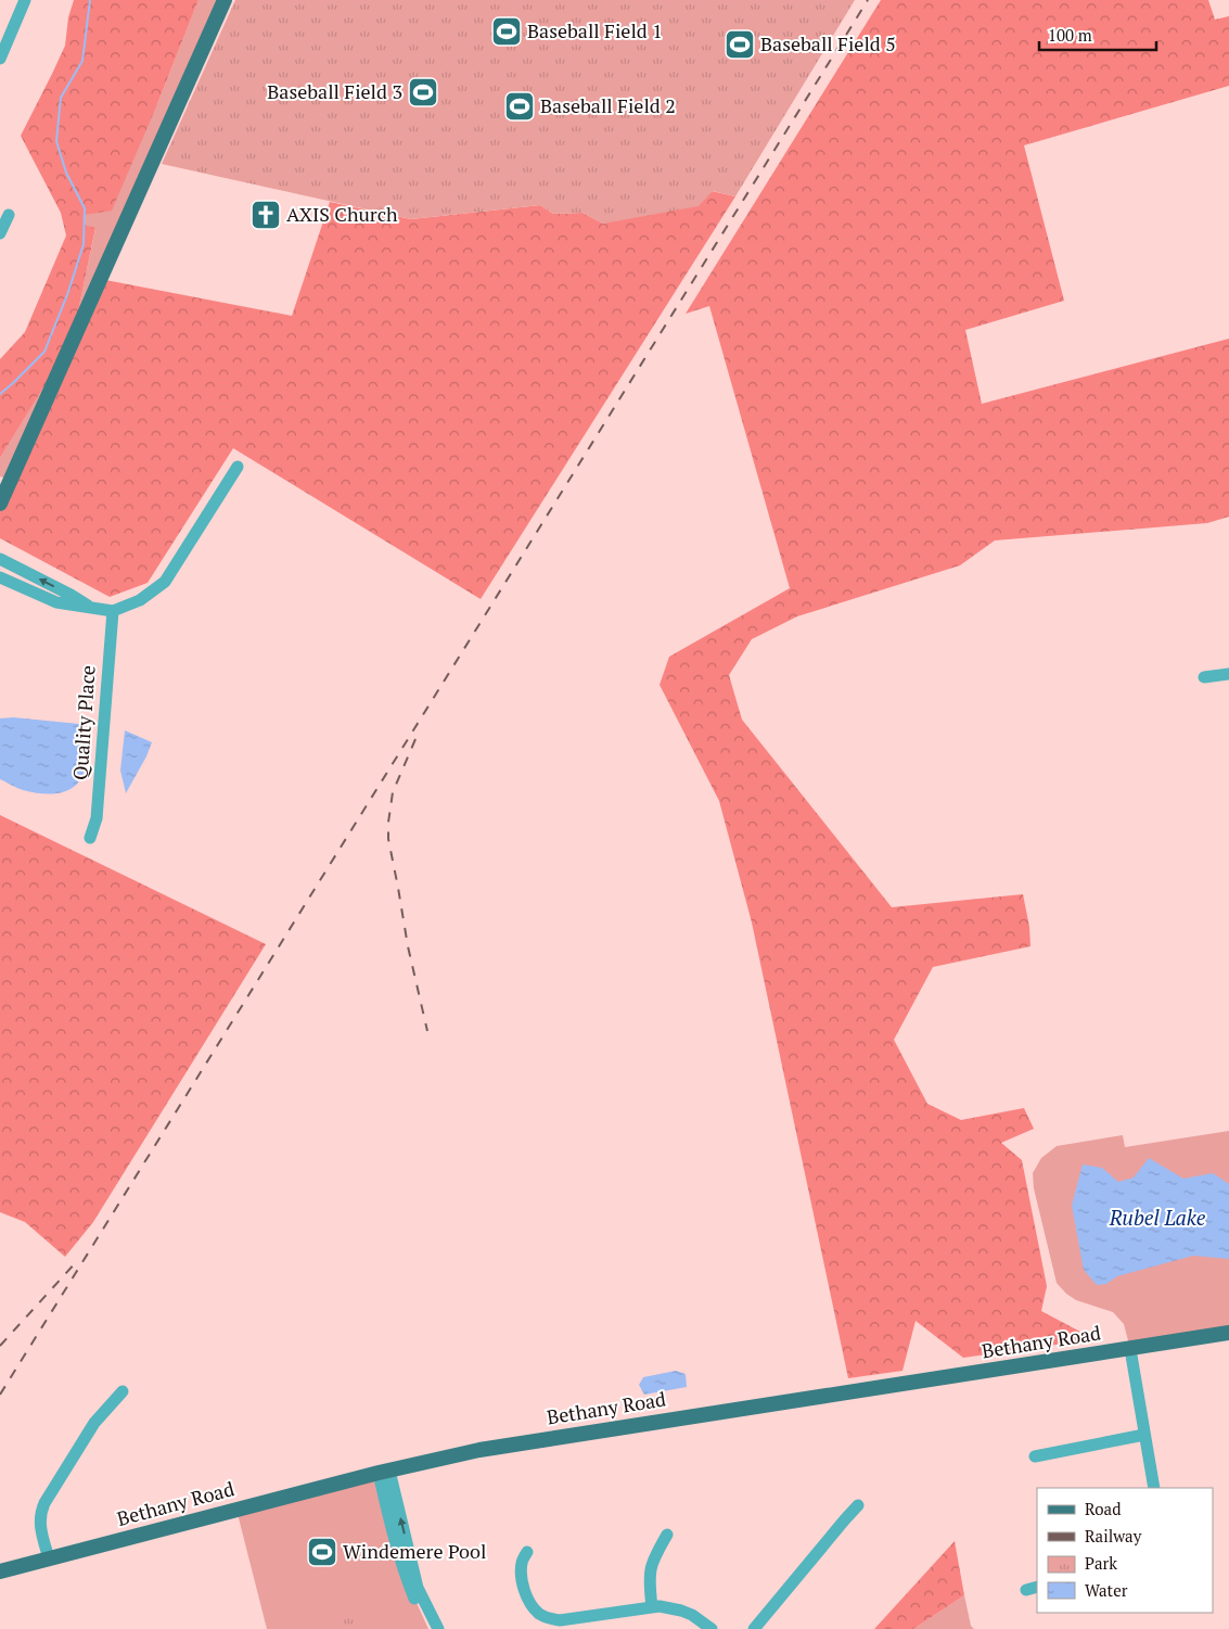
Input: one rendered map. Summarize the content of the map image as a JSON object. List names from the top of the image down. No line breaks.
{"streets":{"main road":["Bethany Road"],"street":["Quality Place"]},"water":["Rubel Lake"],"places":{"sports":["Baseball Field 1","Baseball Field 5","Baseball Field 3","Baseball Field 2","Windemere Pool"],"church":["AXIS Church"]},"legend":["Road","Railway","Park","Water"],"scale_bar":"100 m"}
